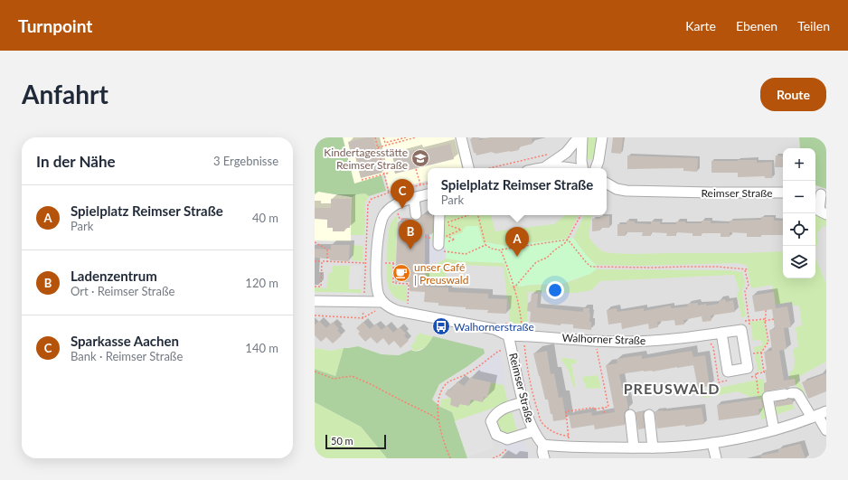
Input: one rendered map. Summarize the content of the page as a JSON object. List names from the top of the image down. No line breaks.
{"streets":{"street":["Reimser Straße","Walhorner Straße"]},"crossings":[["Reimser Straße","Walhorner Straße"]],"districts":["PREUSWALD"],"places":{"school or university":["Kindertagesstätte Reimser Straße"],"cafe":["unser Café | Preuswald"],"bus stop":["Walhornerstraße"]},"scale_bar":"50 m","page":{"header":"Turnpoint","nav":["Karte","Ebenen","Teilen"],"buttons":"Route","title":"Anfahrt","heading":["In der Nähe","3 Ergebnisse"],"map_buttons":["+","−"],"popup":["Spielplatz Reimser Straße","Park"],"pins":["C","B","A"],"list":[{"mark":"A","name":"Spielplatz Reimser Straße","note":"Park","value":"40 m"},{"mark":"B","name":"Ladenzentrum","note":"Ort · Reimser Straße","value":"120 m"},{"mark":"C","name":"Sparkasse Aachen","note":"Bank · Reimser Straße","value":"140 m"}],"scale":"50 m"}}
